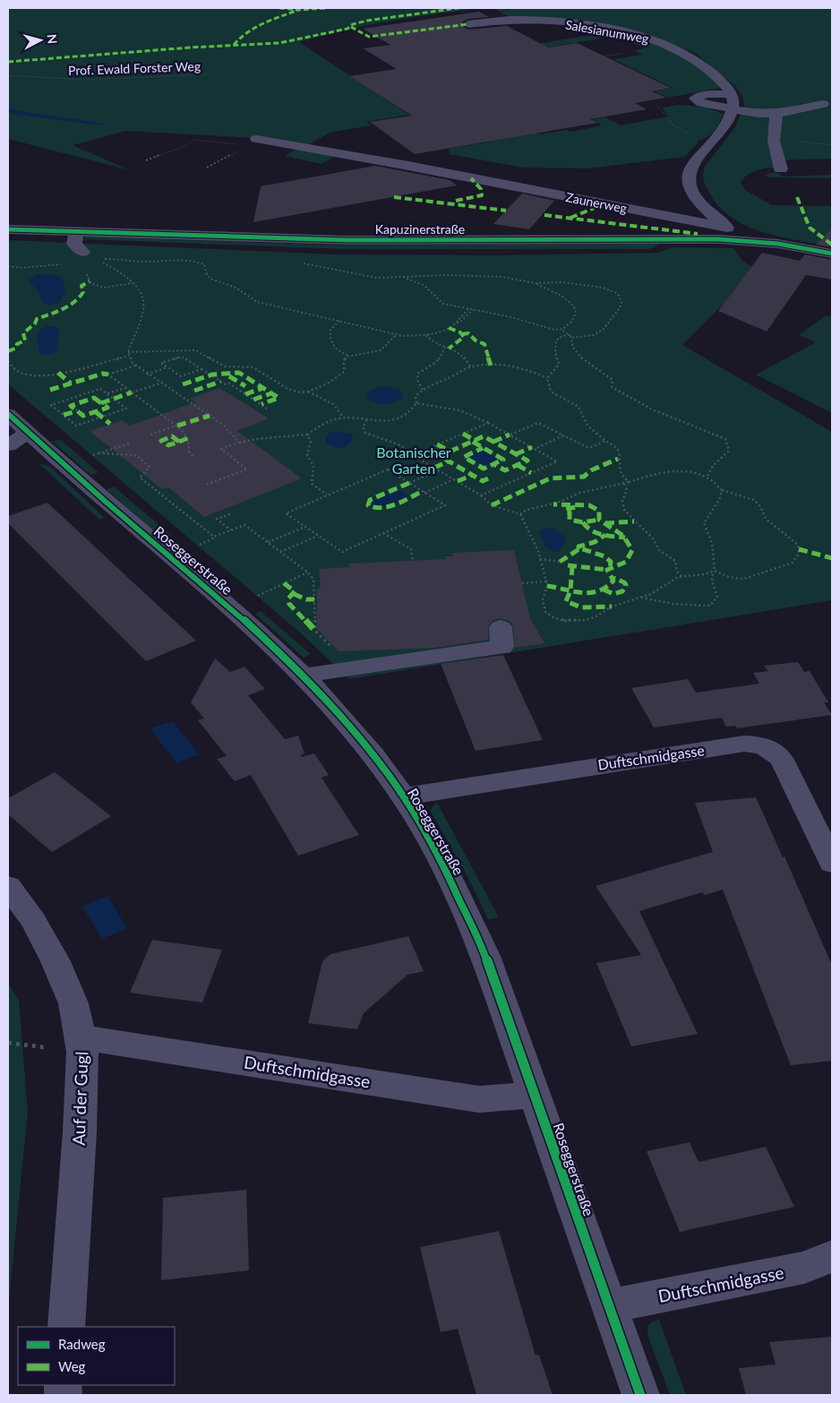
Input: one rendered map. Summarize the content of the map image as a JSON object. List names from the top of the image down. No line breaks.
{"streets":{"street":["Salesianumweg","Zaunerweg","Kapuzinerstraße","Roseggerstraße","Duftschmidgasse","Auf der Gugl"],"path":["Prof. Ewald Forster Weg"]},"crossings":[["Roseggerstraße","Duftschmidgasse"],["Duftschmidgasse","Auf der Gugl"]],"parks":["Botanischer Garten"],"legend":["Radweg","Weg"],"north":"right"}
